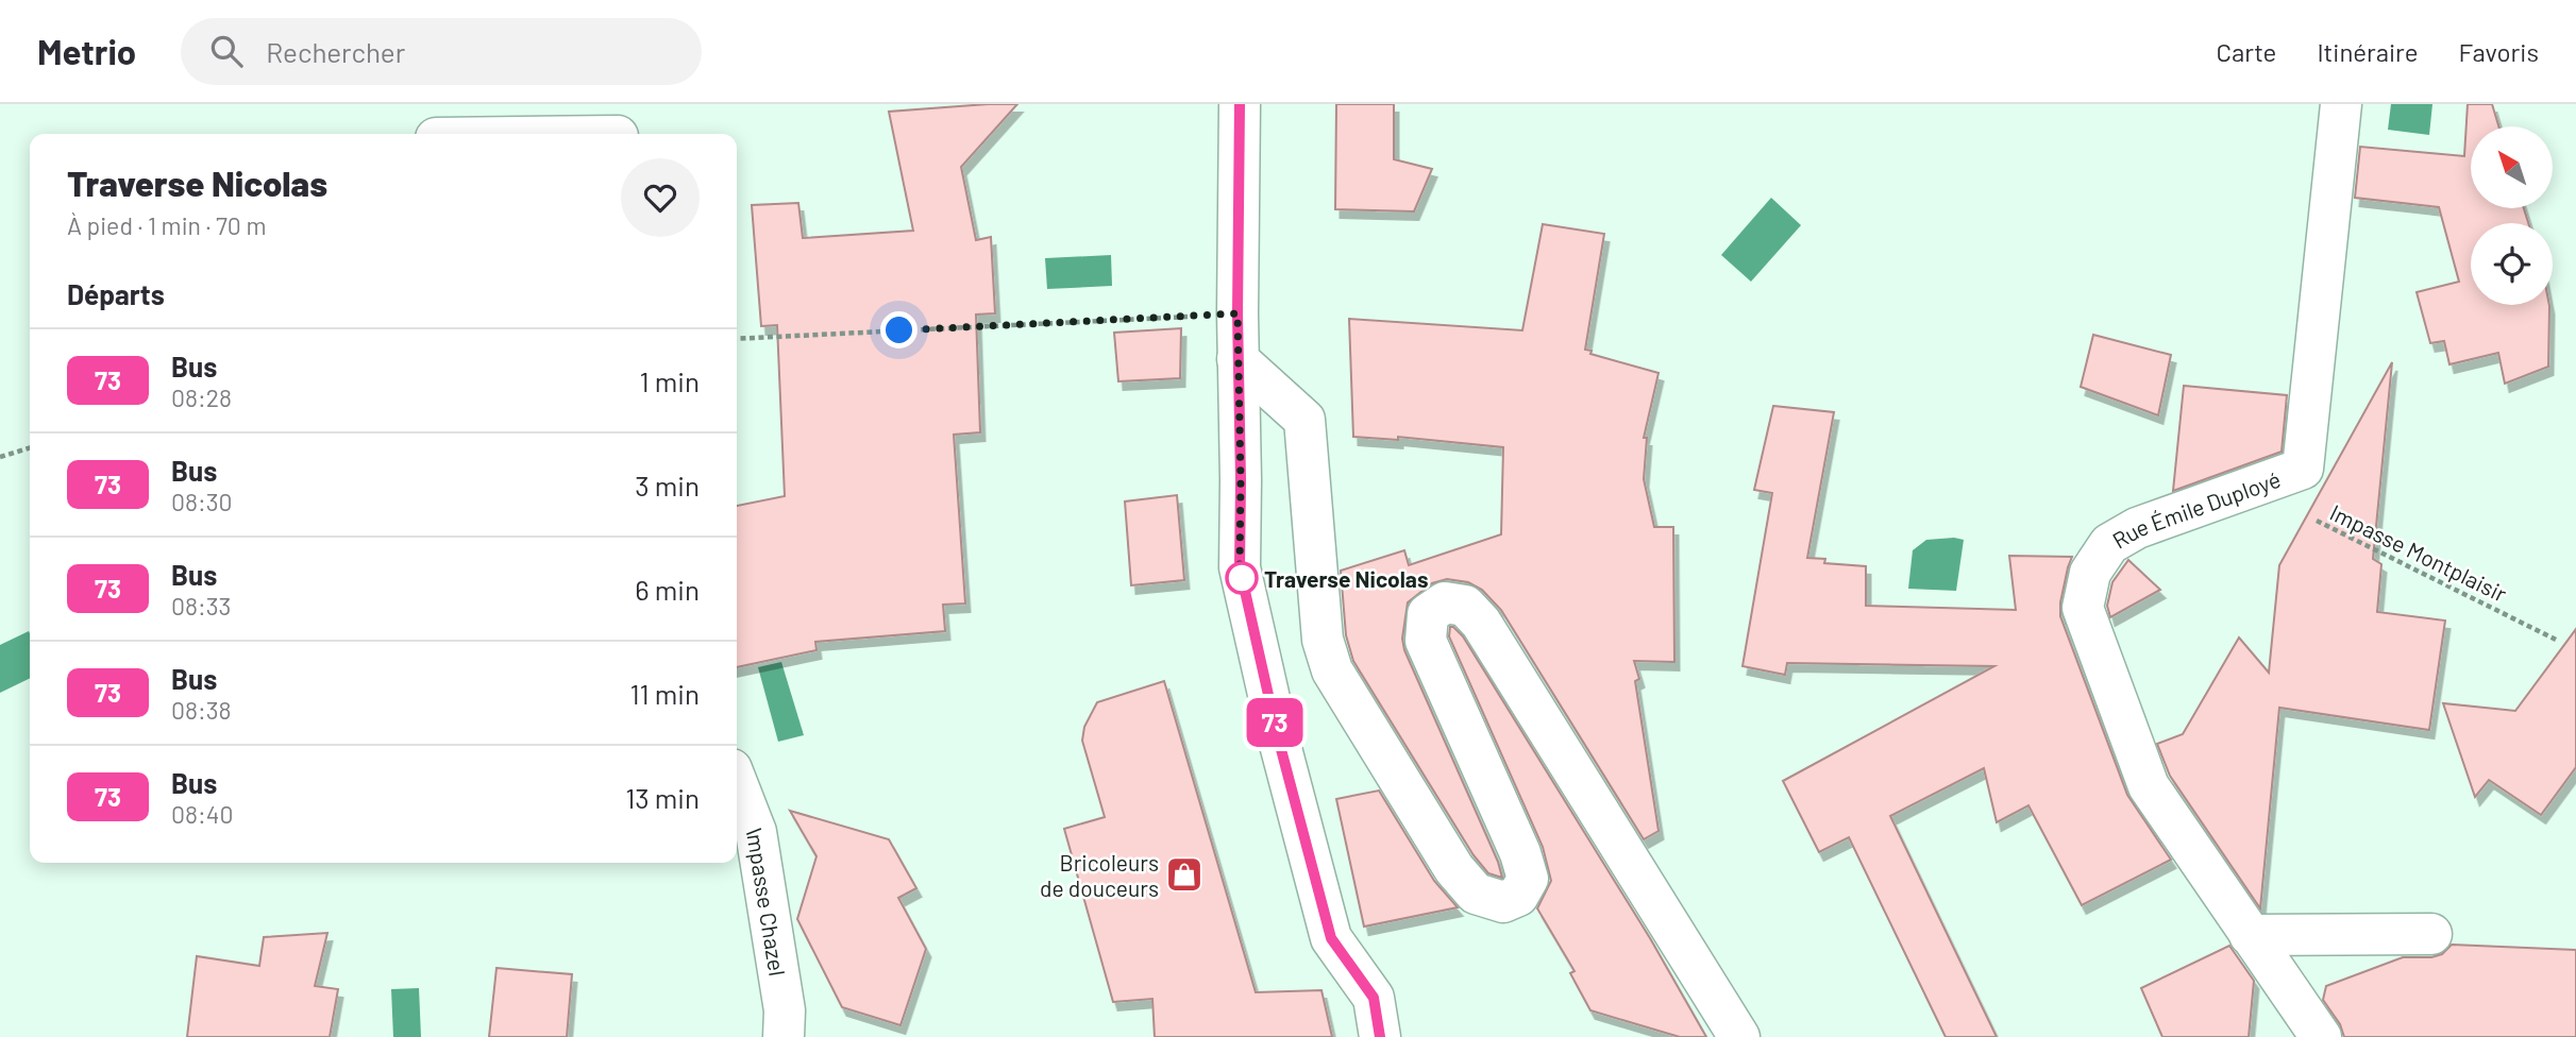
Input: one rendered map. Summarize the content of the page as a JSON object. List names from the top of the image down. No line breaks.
{"streets":{"street":["Rue Émile Duployé","Impasse Chazel"],"path":["Impasse Montplaisir"]},"crossings":[["Rue Émile Duployé","Impasse Montplaisir"]],"places":{"other":["Traverse Nicolas"],"shop":["Bricoleurs de douceurs"]},"lines":["bus line 73"],"north":"top left","page":{"header":"Metrio","search":"Rechercher","nav":["Carte","Itinéraire","Favoris"],"on_map":"73","heading":[["Traverse Nicolas","À pied · 1 min · 70 m"],"Départs"],"list":[{"mark":"73","name":"Bus","note":"08:28","value":"1 min"},{"mark":"73","name":"Bus","note":"08:30","value":"3 min"},{"mark":"73","name":"Bus","note":"08:33","value":"6 min"},{"mark":"73","name":"Bus","note":"08:38","value":"11 min"},{"mark":"73","name":"Bus","note":"08:40","value":"13 min"}]}}
